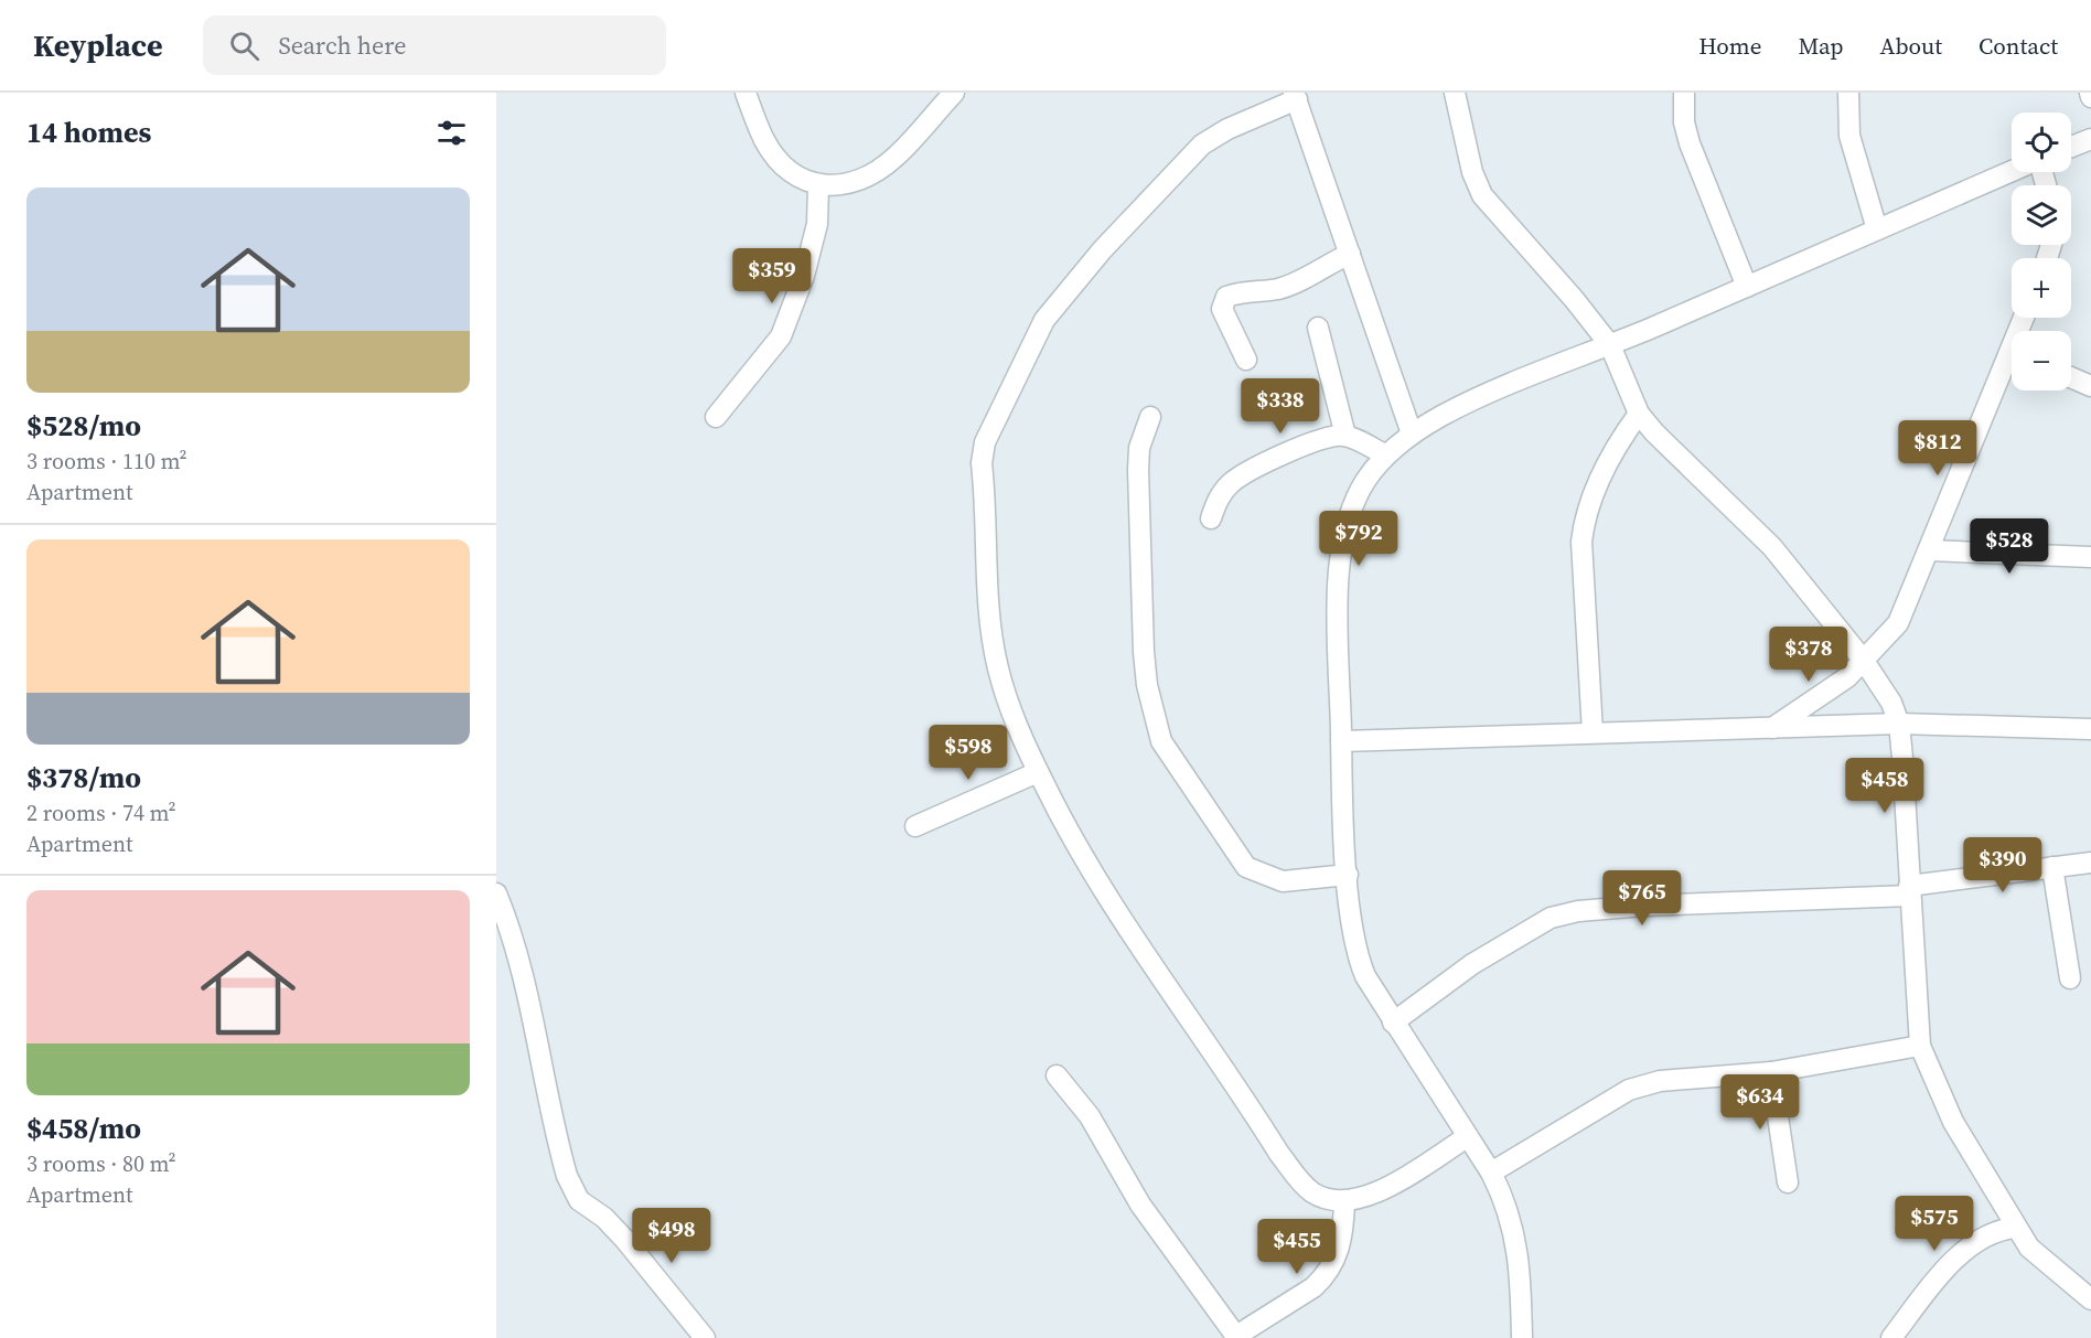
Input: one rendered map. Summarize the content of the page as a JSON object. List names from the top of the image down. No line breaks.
{"page":{"header":"Keyplace","search":"Search here","nav":["Home","Map","About","Contact"],"heading":"14 homes","map_buttons":["+","−"],"list":[{"name":"$528/mo","note":"3 rooms · 110 m² · Apartment"},{"name":"$378/mo","note":"2 rooms · 74 m² · Apartment"},{"name":"$458/mo","note":"3 rooms · 80 m² · Apartment"}],"price":["$359","$338","$812","$792","$528","$378","$598","$458","$390","$765","$634","$575","$498","$455"]}}
